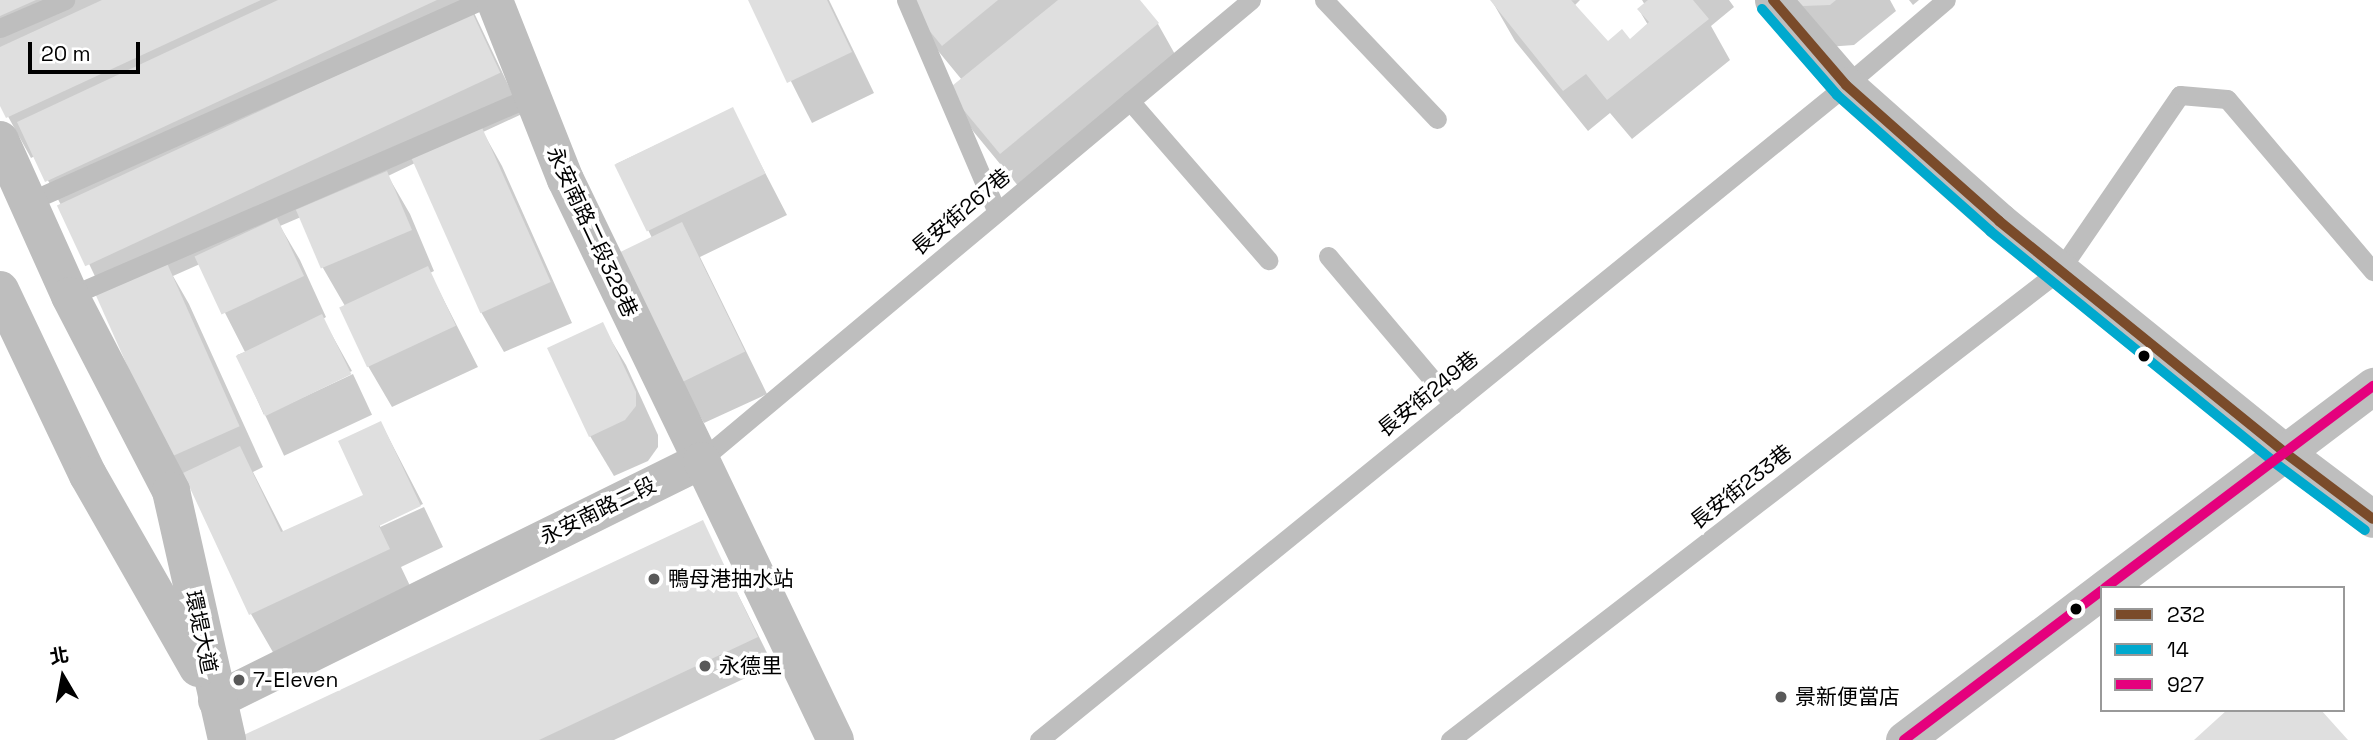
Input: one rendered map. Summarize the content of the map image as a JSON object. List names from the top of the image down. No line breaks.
{"streets":{"street":["永安南路二段328巷","永安南路二段","環堤大道"],"lane":["長安街267巷","長安街249巷","長安街233巷"]},"crossings":[["長安街267巷","永安南路二段328巷"],["長安街267巷","永安南路二段"],["永安南路二段328巷","永安南路二段"],["永安南路二段","環堤大道"]],"places":["鴨母港抽水站","永德里","7-Eleven","景新便當店"],"lines":["transit line 232","transit line 14","transit line 927"],"legend":["232","14","927"],"scale_bar":"20 m","north":"top"}
